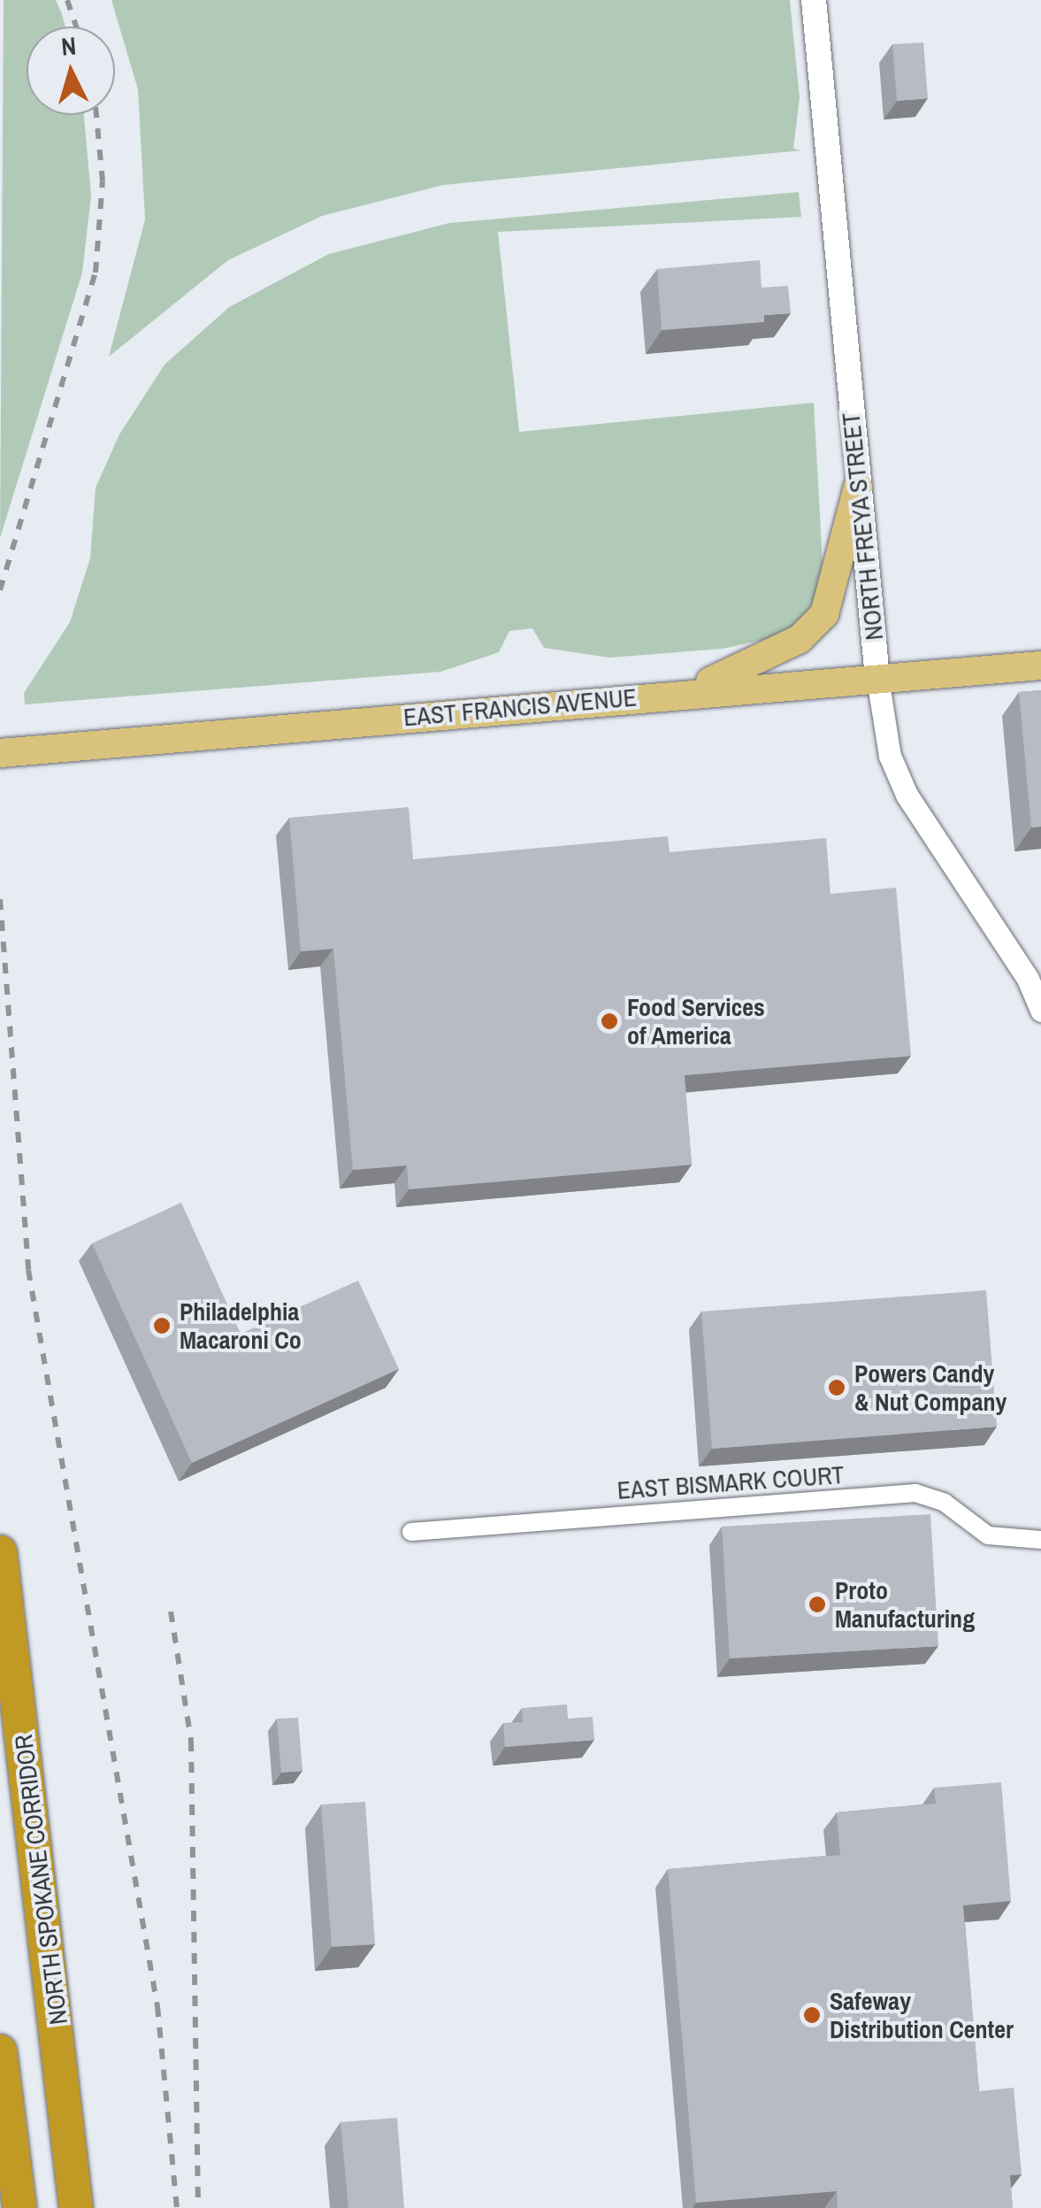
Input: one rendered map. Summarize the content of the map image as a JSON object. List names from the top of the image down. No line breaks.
{"streets":{"highway":["NORTH SPOKANE CORRIDOR"],"main road":["NORTH FREYA STREET","EAST FRANCIS AVENUE"],"street":["EAST BISMARK COURT"]},"crossings":[["NORTH FREYA STREET","EAST FRANCIS AVENUE"]],"places":["Food Services of America","Philadelphia Macaroni Co","Powers Candy & Nut Company","Proto Manufacturing","Safeway Distribution Center"],"north":"top"}
